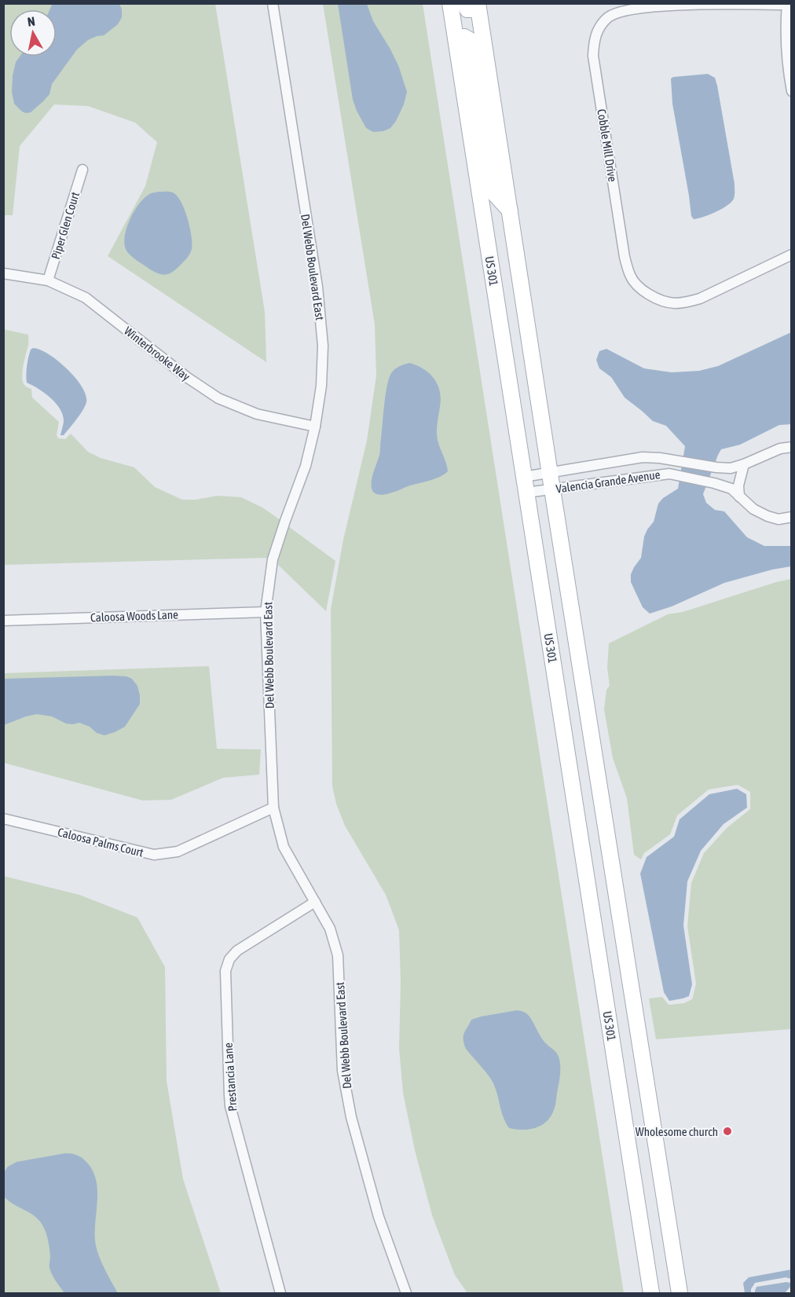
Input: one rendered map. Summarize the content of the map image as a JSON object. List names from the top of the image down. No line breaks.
{"streets":{"main road":["US 301"],"street":["Cobble Mill Drive","Piper Glen Court","Del Webb Boulevard East","Winterbrooke Way","Valencia Grande Avenue","Caloosa Woods Lane","Caloosa Palms Court","Prestancia Lane"]},"crossings":[["Piper Glen Court","Winterbrooke Way"],["Del Webb Boulevard East","Winterbrooke Way"],["Del Webb Boulevard East","Caloosa Woods Lane"],["Del Webb Boulevard East","Caloosa Palms Court"],["Del Webb Boulevard East","Prestancia Lane"],["US 301","Valencia Grande Avenue"]],"places":["Wholesome church"],"north":"top"}
